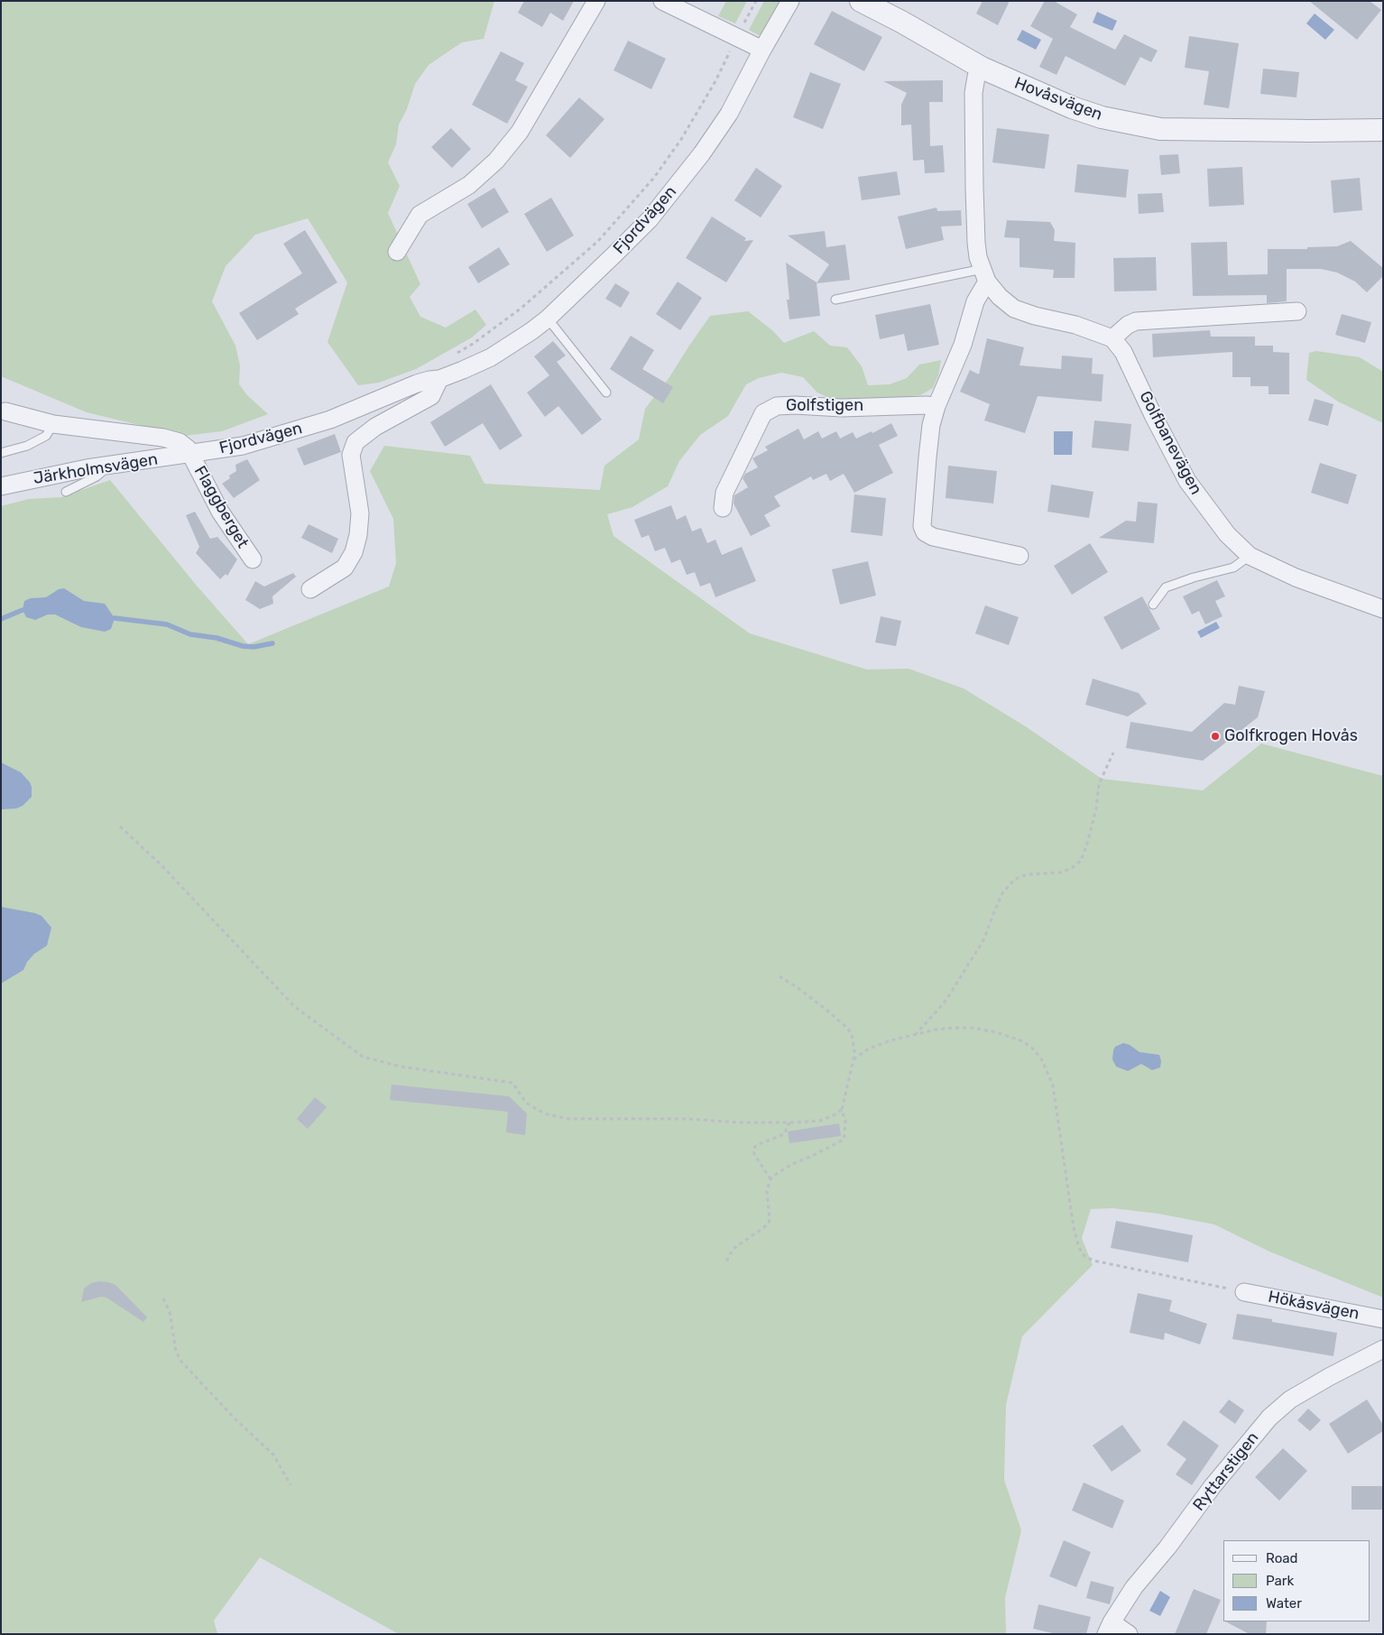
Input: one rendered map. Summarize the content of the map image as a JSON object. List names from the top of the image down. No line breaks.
{"streets":{"street":["Hovåsvägen","Fjordvägen","Golfstigen","Golfbanevägen","Järkholmsvägen","Flaggberget","Hökåsvägen","Ryttarstigen"]},"crossings":[["Fjordvägen","Järkholmsvägen"],["Fjordvägen","Flaggberget"],["Järkholmsvägen","Flaggberget"]],"places":["Golfkrogen Hovås"],"legend":["Road","Park","Water"]}
